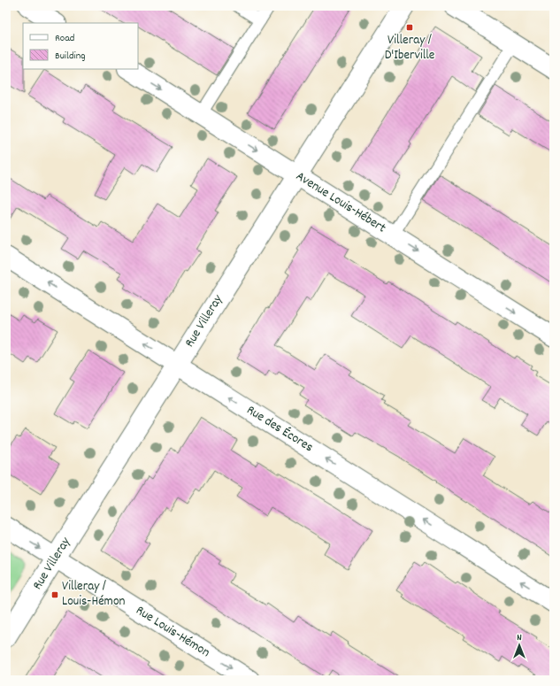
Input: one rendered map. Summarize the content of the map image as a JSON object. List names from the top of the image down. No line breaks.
{"streets":{"street":["Avenue Louis-Hébert","Rue Villeray","Rue des Écores","Rue Louis-Hémon"]},"crossings":[["Avenue Louis-Hébert","Rue Villeray"],["Rue Villeray","Rue des Écores"],["Rue Villeray","Rue Louis-Hémon"]],"one_way":["Avenue Louis-Hébert","Rue des Écores","Rue Louis-Hémon"],"places":{"transit":["Villeray / D'Iberville","Villeray / Louis-Hémon"]},"legend":["Road","Building"],"north":"top"}
